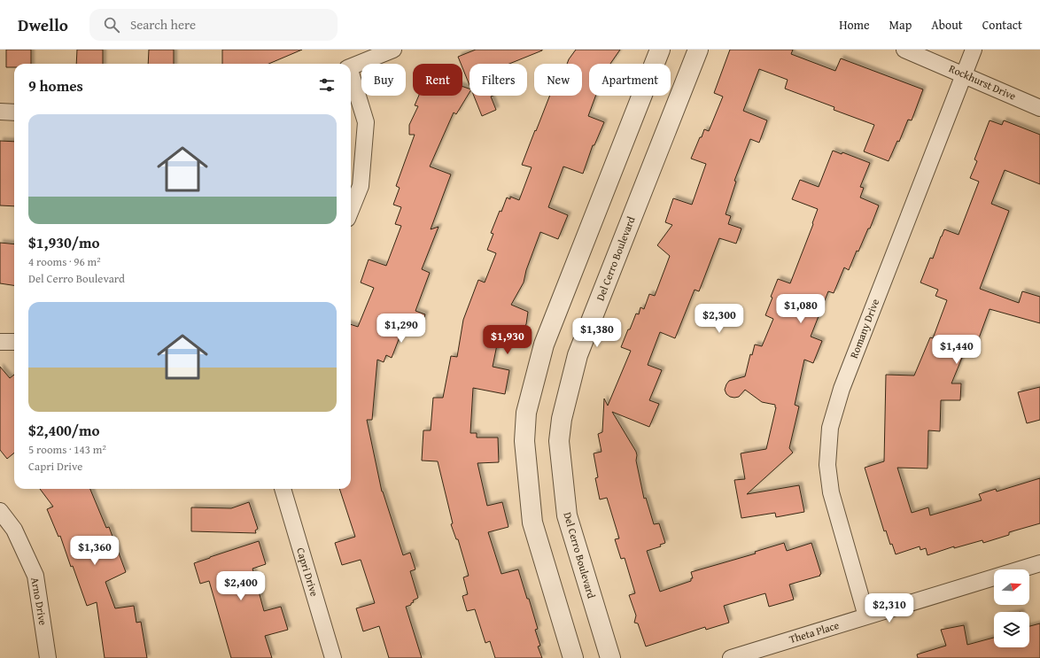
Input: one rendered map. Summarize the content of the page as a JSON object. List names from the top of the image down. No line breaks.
{"streets":{"street":["Rockhurst Drive","Del Cerro Boulevard","Romany Drive","Capri Drive","Arno Drive","Theta Place"]},"crossings":[["Rockhurst Drive","Romany Drive"],["Romany Drive","Theta Place"]],"north":"right","page":{"header":"Dwello","search":"Search here","nav":["Home","Map","About","Contact"],"chip":["Buy","Rent","Filters","New","Apartment"],"heading":"9 homes","list":[{"name":"$1,930/mo","note":"4 rooms · 96 m² · Del Cerro Boulevard"},{"name":"$2,400/mo","note":"5 rooms · 143 m² · Capri Drive"}],"price":["$1,080","$2,300","$1,290","$1,380","$1,930","$1,440","$1,360","$2,400","$2,310"]}}
